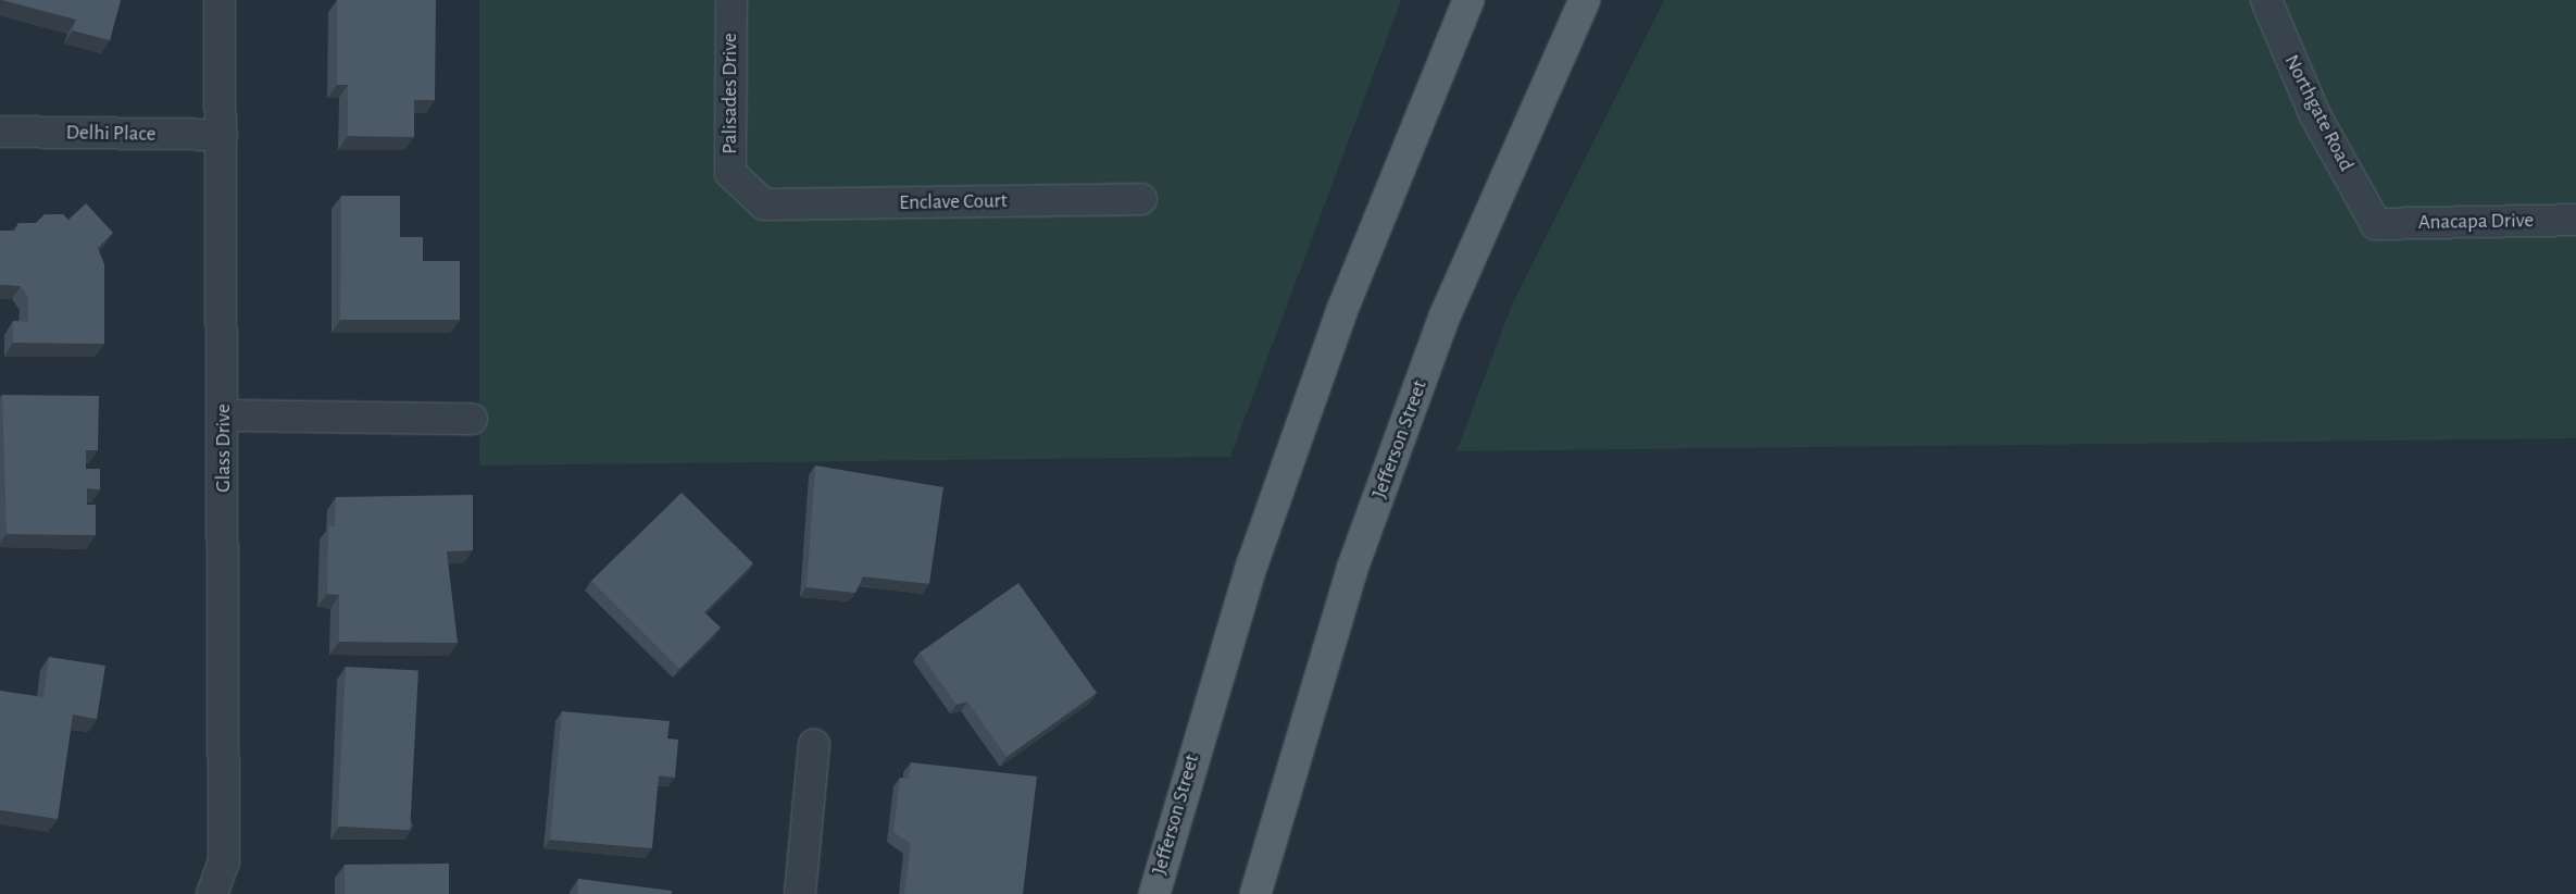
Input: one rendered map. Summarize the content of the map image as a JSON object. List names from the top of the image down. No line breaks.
{"streets":{"main road":["Jefferson Street"],"street":["Palisades Drive","Northgate Road","Delhi Place","Enclave Court","Anacapa Drive","Glass Drive"]},"crossings":[["Palisades Drive","Enclave Court"],["Northgate Road","Anacapa Drive"],["Delhi Place","Glass Drive"]]}
